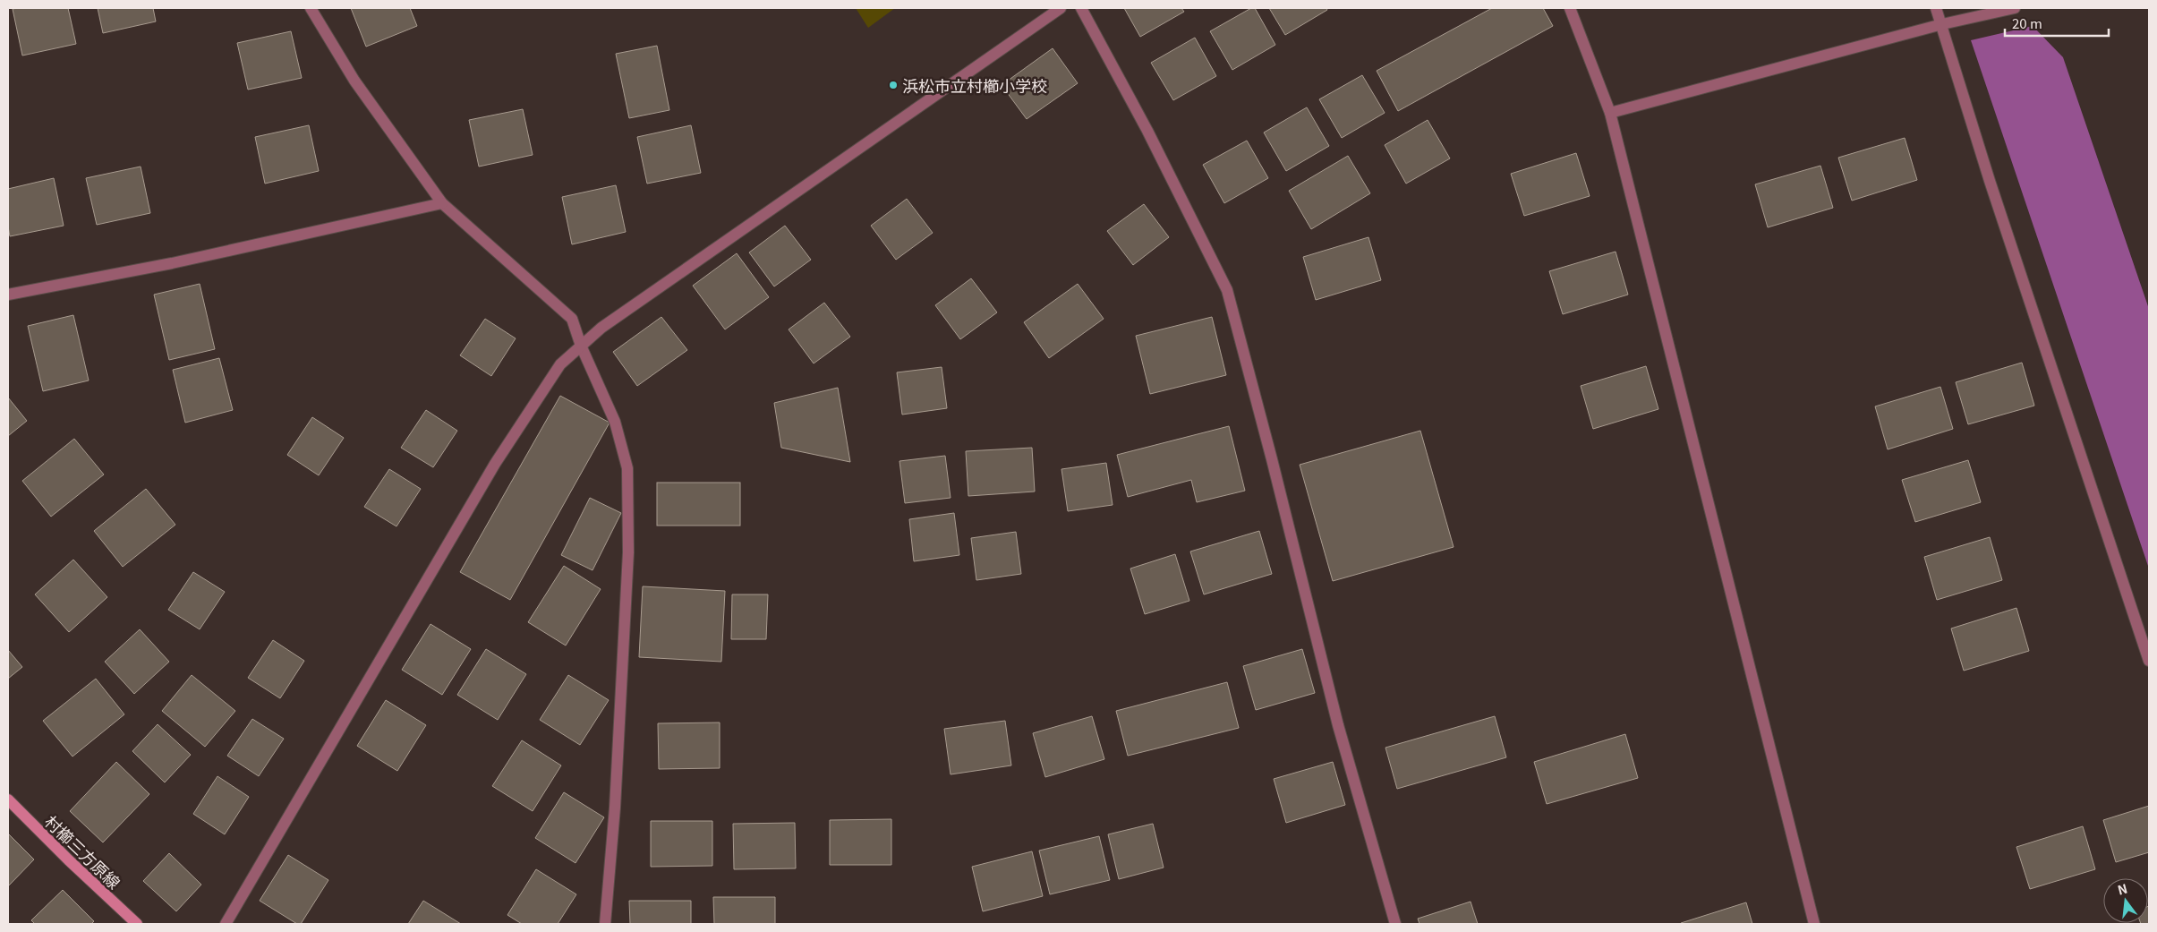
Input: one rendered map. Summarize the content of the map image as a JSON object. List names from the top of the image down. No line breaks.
{"streets":{"main road":["村櫛三方原線"]},"places":["浜松市立村櫛小学校"],"scale_bar":"20 m","north":"top"}
